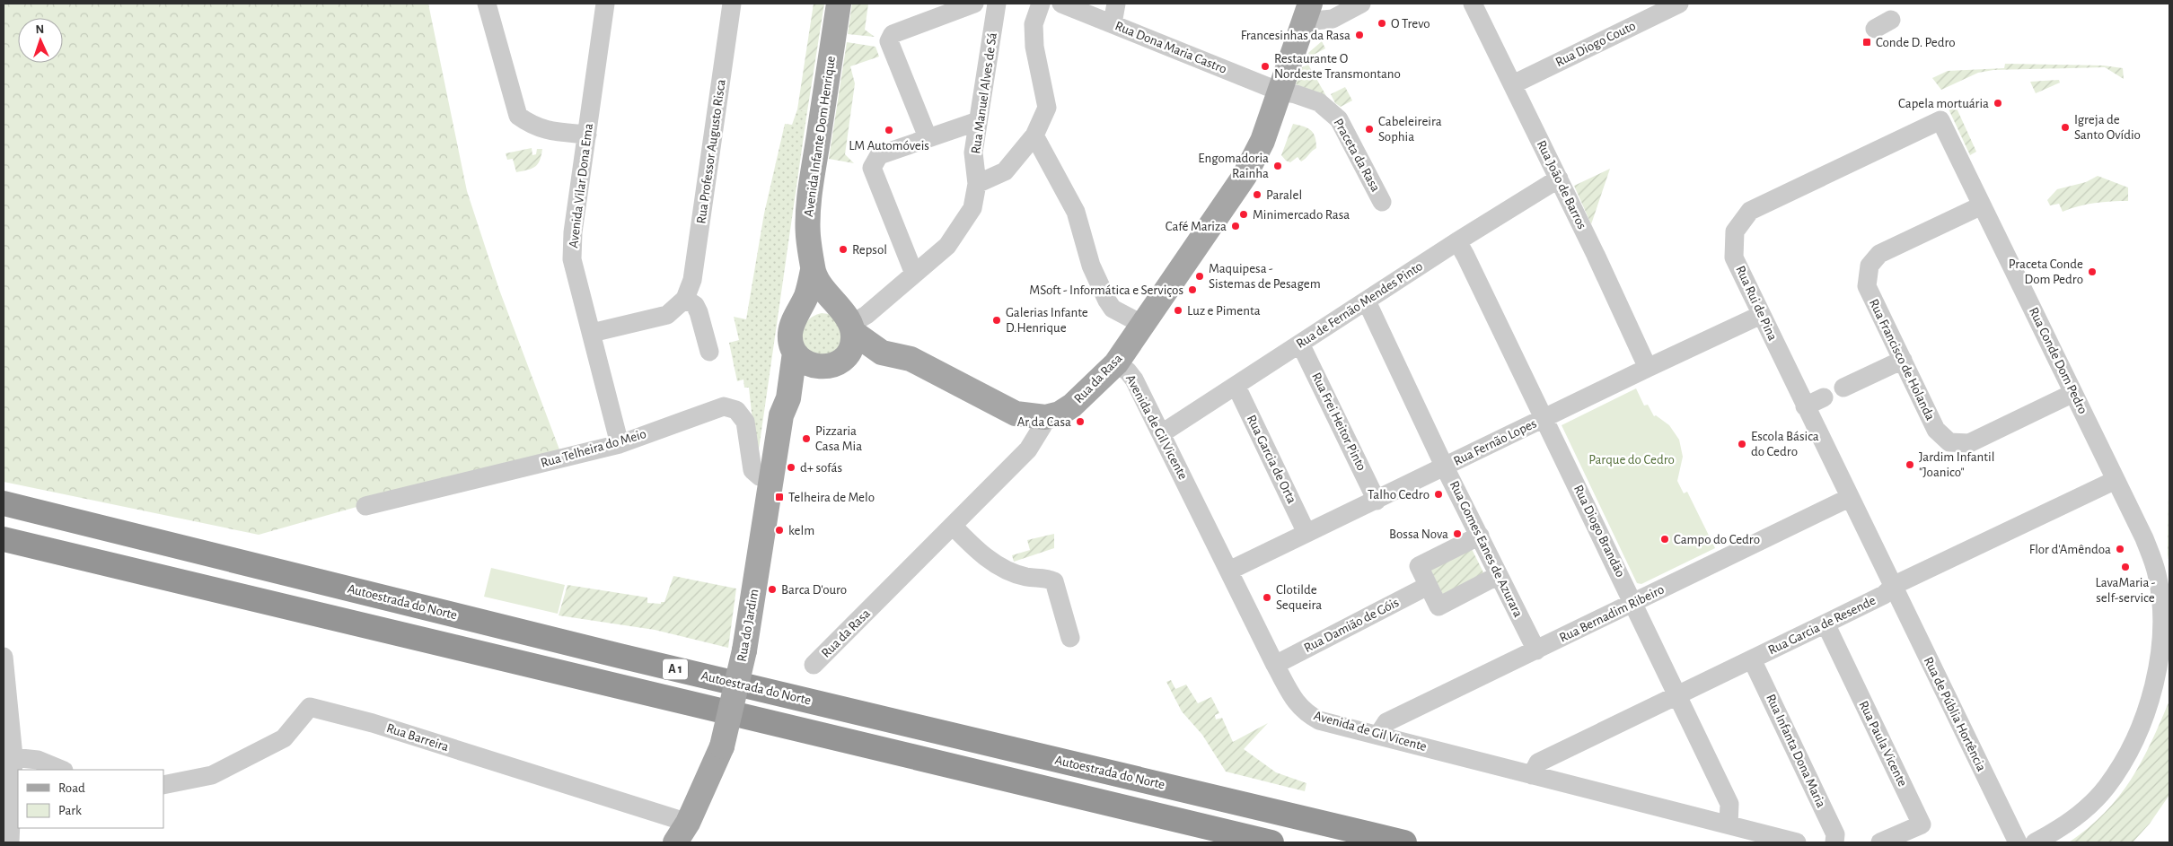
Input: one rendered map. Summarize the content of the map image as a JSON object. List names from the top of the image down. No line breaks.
{"streets":{"highway":["Autoestrada do Norte","A 1"],"main road":["Avenida Infante Dom Henrique","Rua da Rasa","Rua do Jardim"],"street":["Rua Diogo Couto","Rua Dona Maria Castro","Rua Manuel Alves de Sá","Rua Professor Augusto Risca","Praceta da Rasa","Rua João de Barros","Avenida Vilar Dona Ema","Rua Rui de Pina","Rua de Fernão Mendes Pinto","Rua Francisco de Holanda","Rua Conde Dom Pedro","Rua Frei Heitor Pinto","Avenida de Gil Vicente","Rua Fernão Lopes","Rua Telheira do Meio","Rua Garcia de Orta","Rua Diogo Brandão","Rua Gomes Eanes de Azurara","Rua Bernadim Ribeiro","Rua Damião de Góis","Rua Garcia de Resende","Rua de Públia Hortência","Rua Barreira","Rua Paula Vicente","Rua Infanta Dona Maria"]},"crossings":[["Rua Diogo Couto","Rua João de Barros"],["Rua Dona Maria Castro","Praceta da Rasa"],["Rua Dona Maria Castro","Rua da Rasa"],["Rua Manuel Alves de Sá","Avenida Infante Dom Henrique"],["Rua Manuel Alves de Sá","Rua do Jardim"],["Avenida Infante Dom Henrique","Rua do Jardim"],["Praceta da Rasa","Rua da Rasa"],["Rua João de Barros","Rua de Fernão Mendes Pinto"],["Rua João de Barros","Rua Fernão Lopes"],["Avenida Vilar Dona Ema","Rua Telheira do Meio"],["Rua Rui de Pina","Rua Conde Dom Pedro"],["Rua Rui de Pina","Rua Fernão Lopes"],["Rua Rui de Pina","Rua Bernadim Ribeiro"],["Rua Rui de Pina","Rua Garcia de Resende"],["Rua Rui de Pina","Rua de Públia Hortência"],["Rua de Fernão Mendes Pinto","Rua Frei Heitor Pinto"],["Rua de Fernão Mendes Pinto","Avenida de Gil Vicente"],["Rua de Fernão Mendes Pinto","Rua Garcia de Orta"],["Rua de Fernão Mendes Pinto","Rua Diogo Brandão"],["Rua de Fernão Mendes Pinto","Rua Gomes Eanes de Azurara"],["Rua Francisco de Holanda","Rua Conde Dom Pedro"],["Rua Conde Dom Pedro","Rua Garcia de Resende"],["Rua da Rasa","Avenida de Gil Vicente"],["Rua Frei Heitor Pinto","Rua Fernão Lopes"],["Avenida de Gil Vicente","Rua Fernão Lopes"],["Avenida de Gil Vicente","Rua Diogo Brandão"],["Avenida de Gil Vicente","Rua Bernadim Ribeiro"],["Avenida de Gil Vicente","Rua Damião de Góis"],["Avenida de Gil Vicente","Rua Garcia de Resende"],["Rua Fernão Lopes","Rua Garcia de Orta"],["Rua Fernão Lopes","Rua Diogo Brandão"],["Rua Fernão Lopes","Rua Gomes Eanes de Azurara"],["Rua Telheira do Meio","Rua do Jardim"],["Rua Diogo Brandão","Rua Bernadim Ribeiro"],["Rua Diogo Brandão","Rua Garcia de Resende"],["Rua Gomes Eanes de Azurara","Rua Bernadim Ribeiro"],["Rua do Jardim","Rua Barreira"],["Rua Garcia de Resende","Rua de Públia Hortência"],["Rua Garcia de Resende","Rua Paula Vicente"],["Rua Garcia de Resende","Rua Infanta Dona Maria"]],"parks":["Parque do Cedro"],"places":{"other":["O Trevo","Francesinhas da Rasa","Restaurante O Nordeste Transmontano","Capela mortuária","Igreja de Santo Ovídio","Cabeleireira Sophia","LM Automóveis","Engomadoria Rainha","Paralel","Minimercado Rasa","Café Mariza","Repsol","Praceta Conde Dom Pedro","Maquipesa - Sistemas de Pesagem","MSoft - Informática e Serviços","Luz e Pimenta","Galerias Infante D.Henrique","Ar da Casa","Pizzaria Casa Mia","Escola Básica do Cedro","Jardim Infantil \"Joanico\"","d+ sofás","Talho Cedro","kelm","Bossa Nova","Campo do Cedro","Flor d'Amêndoa","LavaMaria - self-service","Barca D'ouro","Clotilde Sequeira"],"transit":["Conde D. Pedro","Telheira de Melo"]},"legend":["Road","Park"],"north":"top"}
